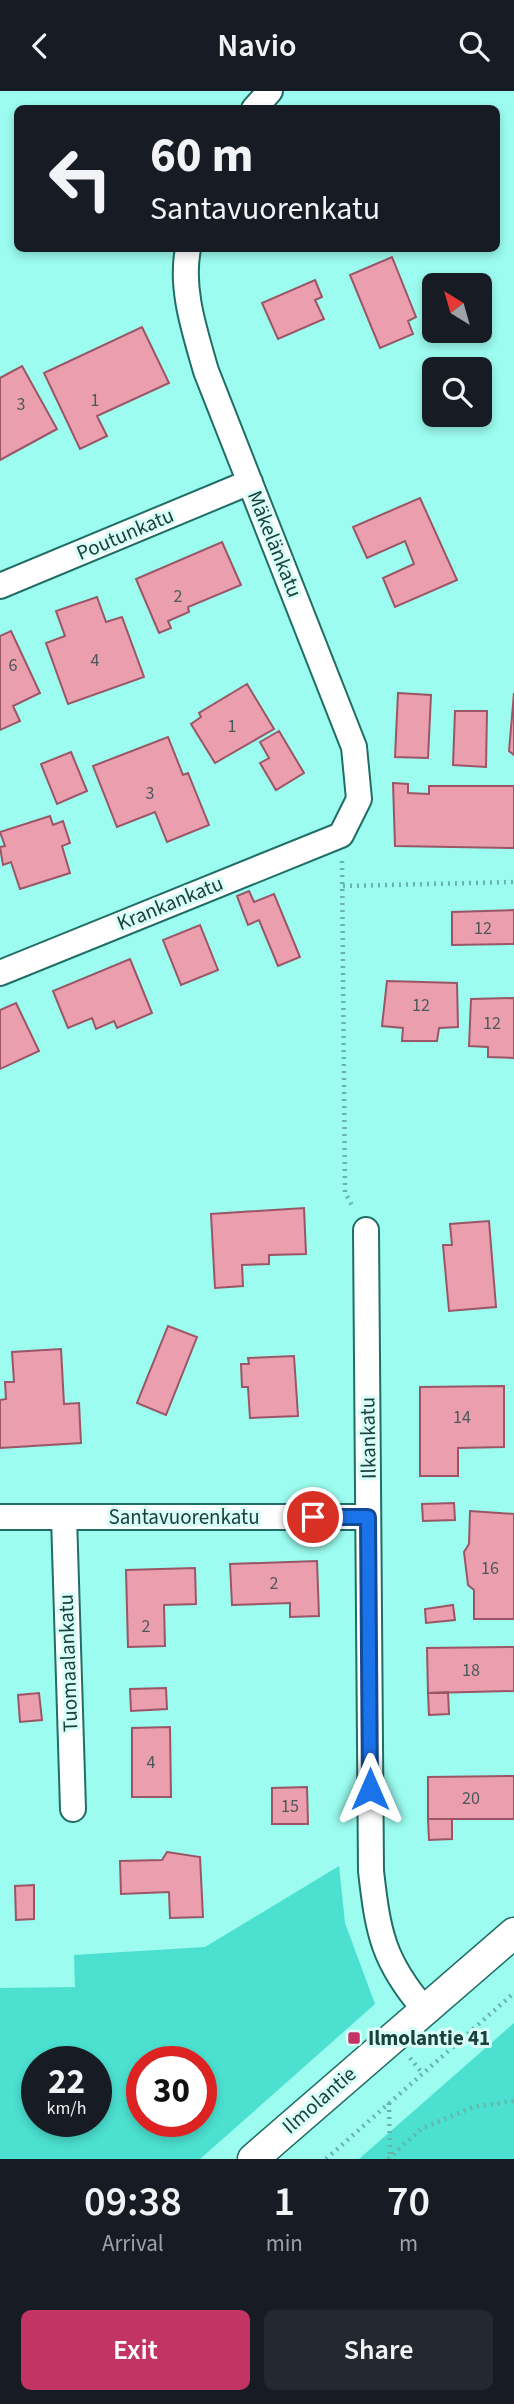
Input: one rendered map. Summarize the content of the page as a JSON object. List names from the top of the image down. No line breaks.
{"streets":{"street":["Poutunkatu","Mäkelänkatu","Krankankatu","Ilkankatu","Santavuorenkatu","Tuomaalankatu","Ilmolantie"]},"crossings":[["Poutunkatu","Mäkelänkatu"],["Mäkelänkatu","Krankankatu"],["Ilkankatu","Santavuorenkatu"],["Ilkankatu","Ilmolantie"],["Santavuorenkatu","Tuomaalankatu"]],"places":{"transit":["Ilmolantie 41"]},"house_numbers":["1","3","2","4","6","1","3","12","12","12","14","16","2","2","18","4","20","15"],"north":"top left","page":{"header":"Navio","turn":["60 m","Santavuorenkatu"],"speed":"22 km/h","limit":"30","eta":["09:38","Arrival","1","min","70","m"],"buttons":["Exit","Share"]}}
